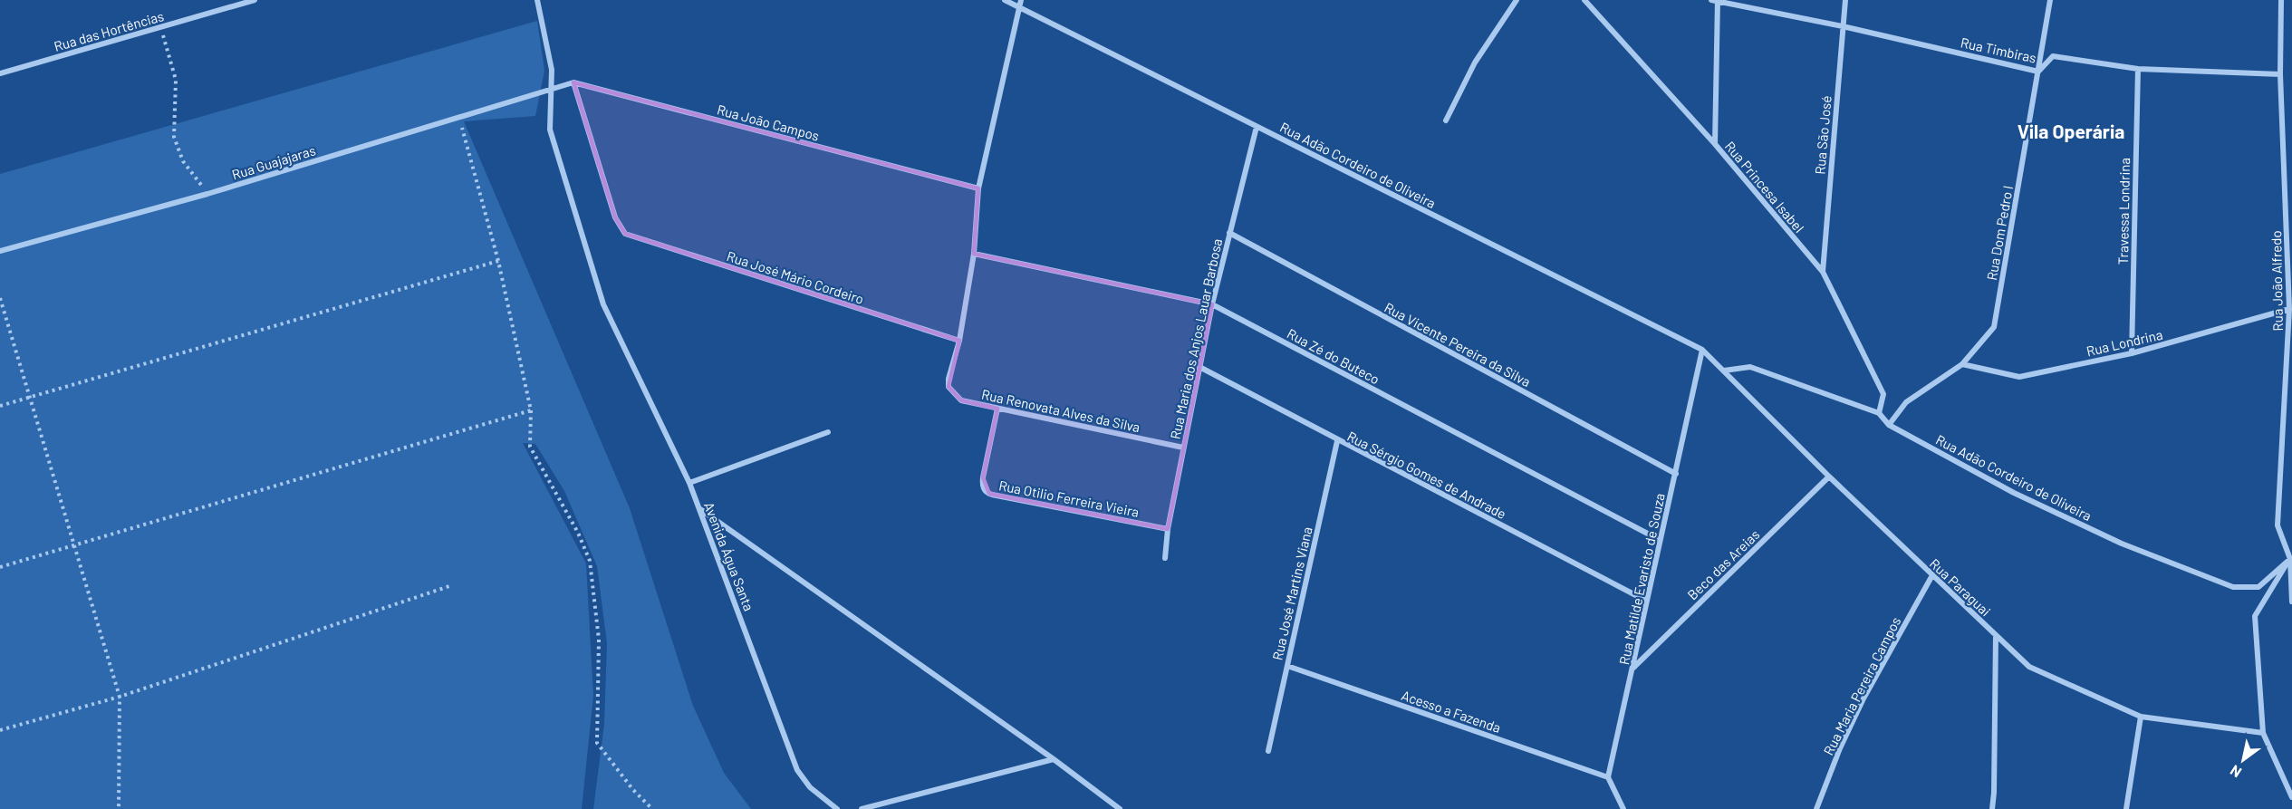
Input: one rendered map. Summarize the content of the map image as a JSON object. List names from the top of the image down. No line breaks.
{"streets":{"street":["Rua das Hortências","Rua Timbiras","Rua João Campos","Rua São José","Rua Guajajaras","Rua Adão Cordeiro de Oliveira","Rua Princesa Isabel","Travessa Londrina","Rua Dom Pedro I","Rua José Mário Cordeiro","Rua João Alfredo","Rua Maria dos Anjos Lauar Barbosa","Rua Londrina","Rua Vicente Pereira da Silva","Rua Zé do Buteco","Rua Renovata Alves da Silva","Rua Sérgio Gomes de Andrade","Rua Otilio Ferreira Vieira","Avenida Água Santa","Beco das Areias","Rua Matilde Evaristo de Souza","Rua Paraguai","Rua José Martins Viana","Rua Maria Pereira Campos","Acesso a Fazenda"]},"crossings":[["Rua Timbiras","Rua São José"],["Rua Timbiras","Travessa Londrina"],["Rua Timbiras","Rua Dom Pedro I"],["Rua Timbiras","Rua João Alfredo"],["Rua João Campos","Rua José Mário Cordeiro"],["Rua São José","Rua Princesa Isabel"],["Rua Guajajaras","Avenida Água Santa"],["Rua Adão Cordeiro de Oliveira","Rua Princesa Isabel"],["Rua Adão Cordeiro de Oliveira","Rua Dom Pedro I"],["Rua Adão Cordeiro de Oliveira","Rua João Alfredo"],["Rua Adão Cordeiro de Oliveira","Rua Maria dos Anjos Lauar Barbosa"],["Rua Adão Cordeiro de Oliveira","Rua Matilde Evaristo de Souza"],["Rua Adão Cordeiro de Oliveira","Rua Paraguai"],["Travessa Londrina","Rua Londrina"],["Rua Dom Pedro I","Rua Londrina"],["Rua José Mário Cordeiro","Rua Renovata Alves da Silva"],["Rua João Alfredo","Rua Londrina"],["Rua Maria dos Anjos Lauar Barbosa","Rua Vicente Pereira da Silva"],["Rua Maria dos Anjos Lauar Barbosa","Rua Zé do Buteco"],["Rua Maria dos Anjos Lauar Barbosa","Rua Renovata Alves da Silva"],["Rua Maria dos Anjos Lauar Barbosa","Rua Sérgio Gomes de Andrade"],["Rua Maria dos Anjos Lauar Barbosa","Rua Otilio Ferreira Vieira"],["Rua Vicente Pereira da Silva","Rua Matilde Evaristo de Souza"],["Rua Zé do Buteco","Rua Matilde Evaristo de Souza"],["Rua Renovata Alves da Silva","Rua Otilio Ferreira Vieira"],["Rua Sérgio Gomes de Andrade","Rua Matilde Evaristo de Souza"],["Rua Sérgio Gomes de Andrade","Rua José Martins Viana"],["Beco das Areias","Rua Matilde Evaristo de Souza"],["Beco das Areias","Rua Paraguai"],["Rua Matilde Evaristo de Souza","Rua Paraguai"],["Rua Matilde Evaristo de Souza","Acesso a Fazenda"],["Rua Paraguai","Rua Maria Pereira Campos"],["Rua José Martins Viana","Acesso a Fazenda"]],"districts":["Vila Operária"],"north":"bottom left"}
